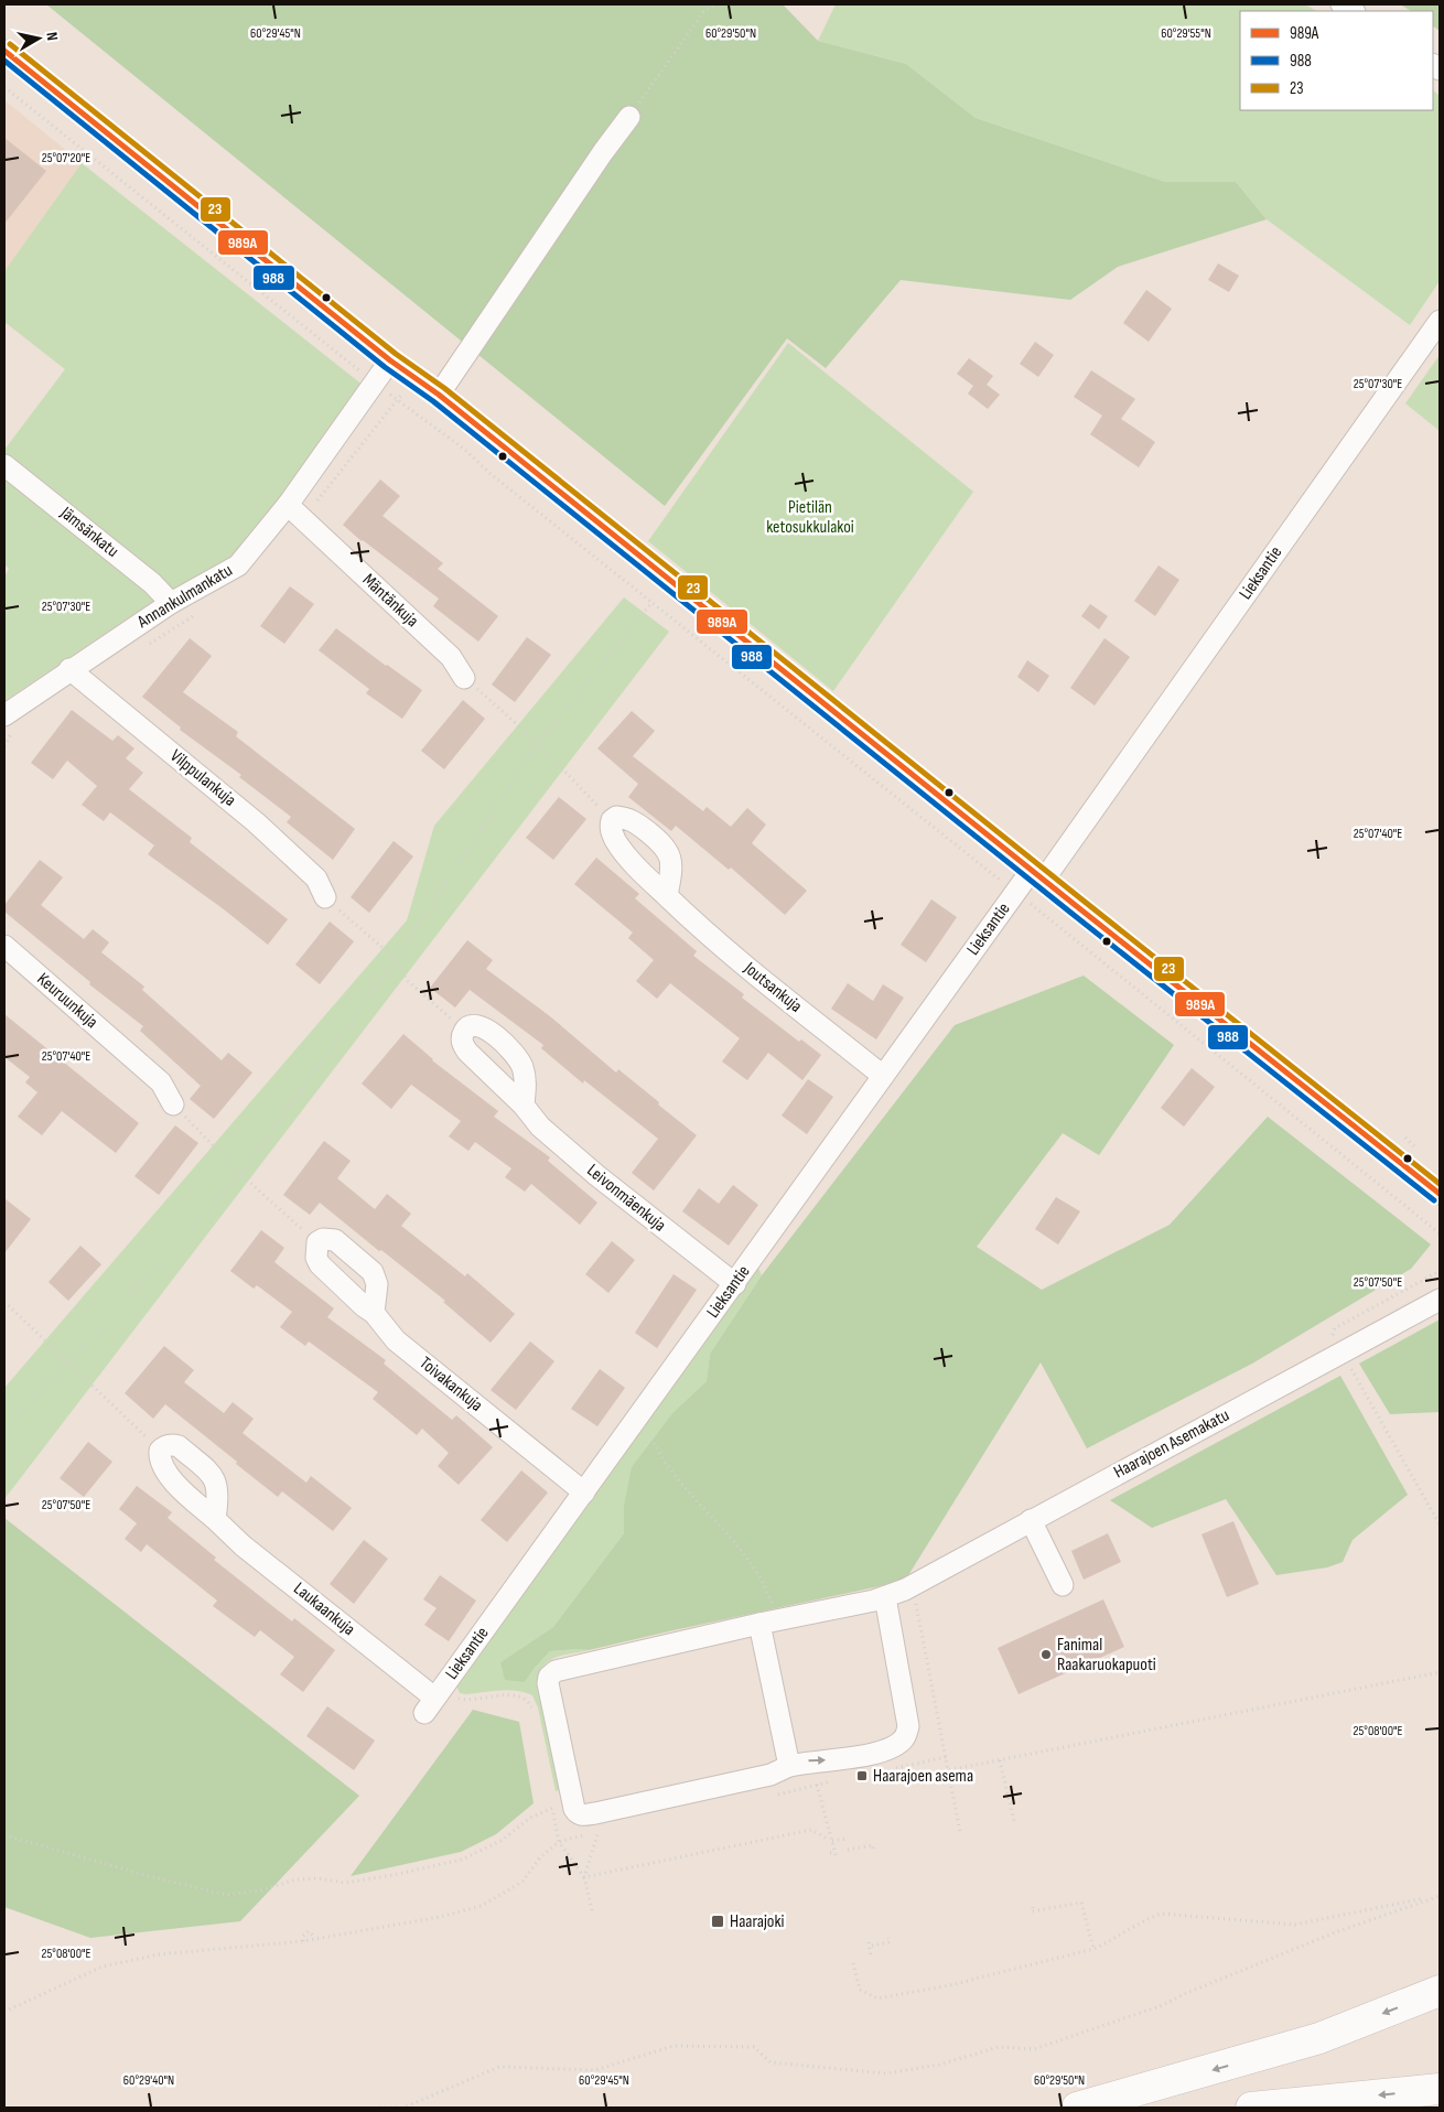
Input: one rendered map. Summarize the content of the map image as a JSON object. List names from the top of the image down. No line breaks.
{"streets":{"street":["Jämsänkatu","Lieksantie","Annankulmankatu","Mäntänkuja","Vilppulankuja","Joutsankuja","Keuruunkuja","Leivonmäenkuja","Toivakankuja","Haarajoen Asemakatu","Laukaankuja"]},"crossings":[["Jämsänkatu","Annankulmankatu"],["Lieksantie","Joutsankuja"],["Lieksantie","Leivonmäenkuja"],["Lieksantie","Toivakankuja"],["Lieksantie","Laukaankuja"],["Annankulmankatu","Mäntänkuja"],["Annankulmankatu","Vilppulankuja"]],"parks":["Pietilän ketosukkulakoi"],"places":{"other":["Fanimal Raakaruokapuoti"],"transit":["Haarajoen asema","Haarajoki"]},"lines":["transit line 23","transit line 989A","transit line 988"],"legend":["989A","988","23"],"north":"right","coordinates":["60°29'45\"N","60°29'50\"N","60°29'55\"N","25°07'20\"E","25°07'30\"E","25°07'40\"E","25°07'50\"E","25°08'00\"E","60°29'40\"N"]}
